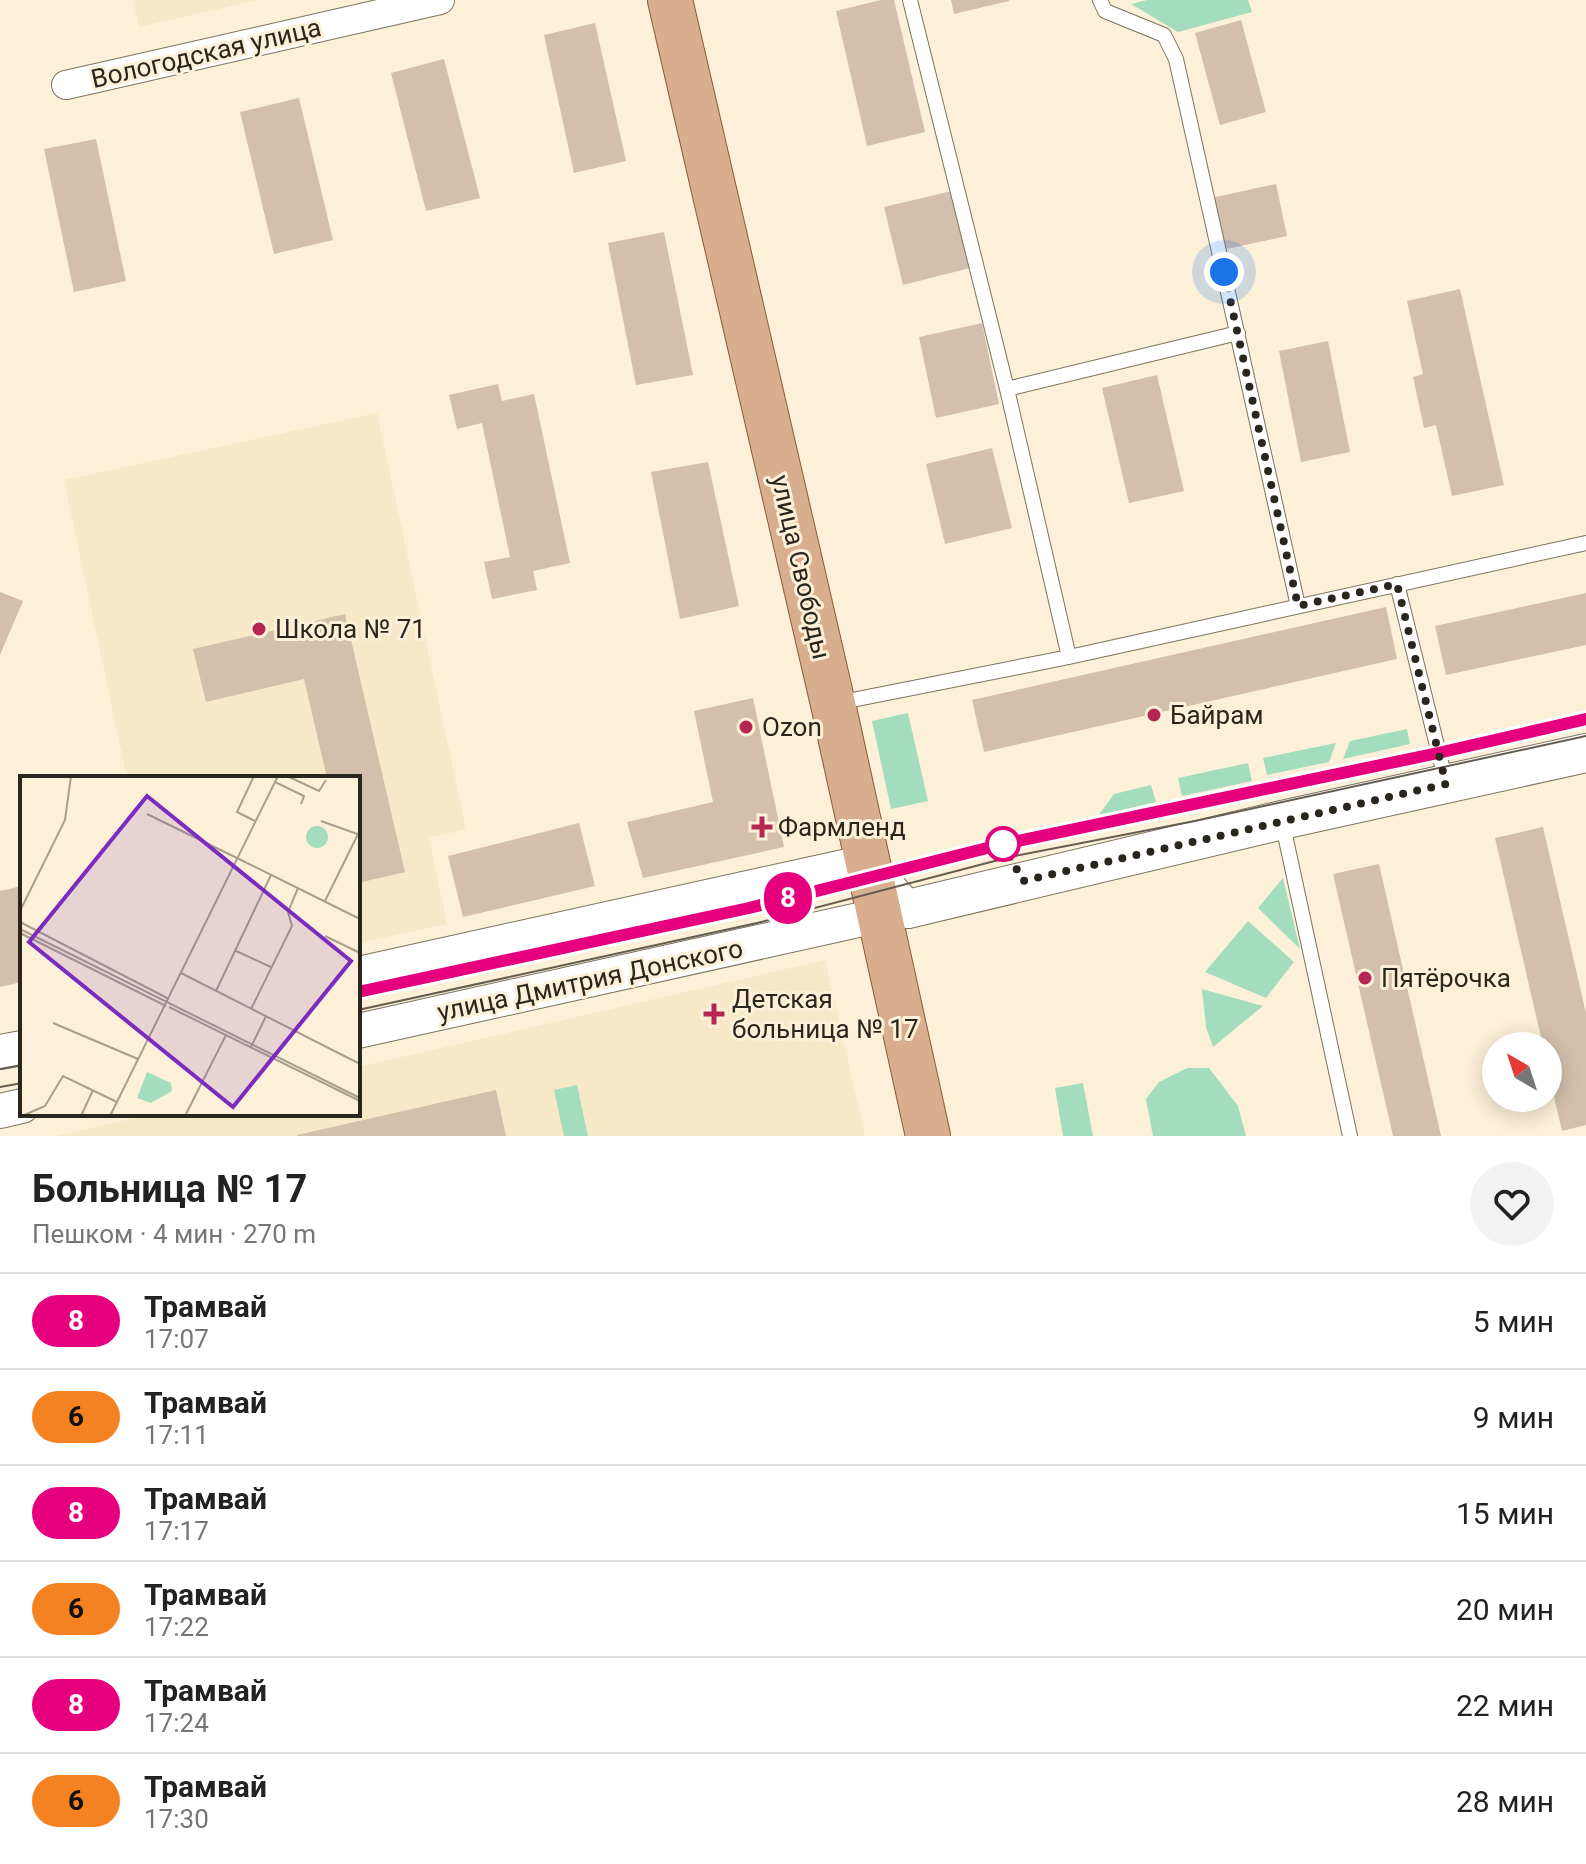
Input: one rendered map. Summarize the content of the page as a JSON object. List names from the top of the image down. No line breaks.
{"streets":{"main road":["улица Свободы"],"street":["Вологодская улица","улица Дмитрия Донского"]},"crossings":[["улица Свободы","улица Дмитрия Донского"]],"places":{"other":["Школа № 71","Байрам","Ozon","Пятёрочка"],"health":["Фармленд","Детская больница № 17"]},"lines":["tram line 8"],"north":"top left","page":{"on_map":"8","heading":["Больница № 17","Пешком · 4 мин · 270 m"],"list":[{"mark":"8","name":"Трамвай","note":"17:07","value":"5 мин"},{"mark":"6","name":"Трамвай","note":"17:11","value":"9 мин"},{"mark":"8","name":"Трамвай","note":"17:17","value":"15 мин"},{"mark":"6","name":"Трамвай","note":"17:22","value":"20 мин"},{"mark":"8","name":"Трамвай","note":"17:24","value":"22 мин"},{"mark":"6","name":"Трамвай","note":"17:30","value":"28 мин"}]}}
